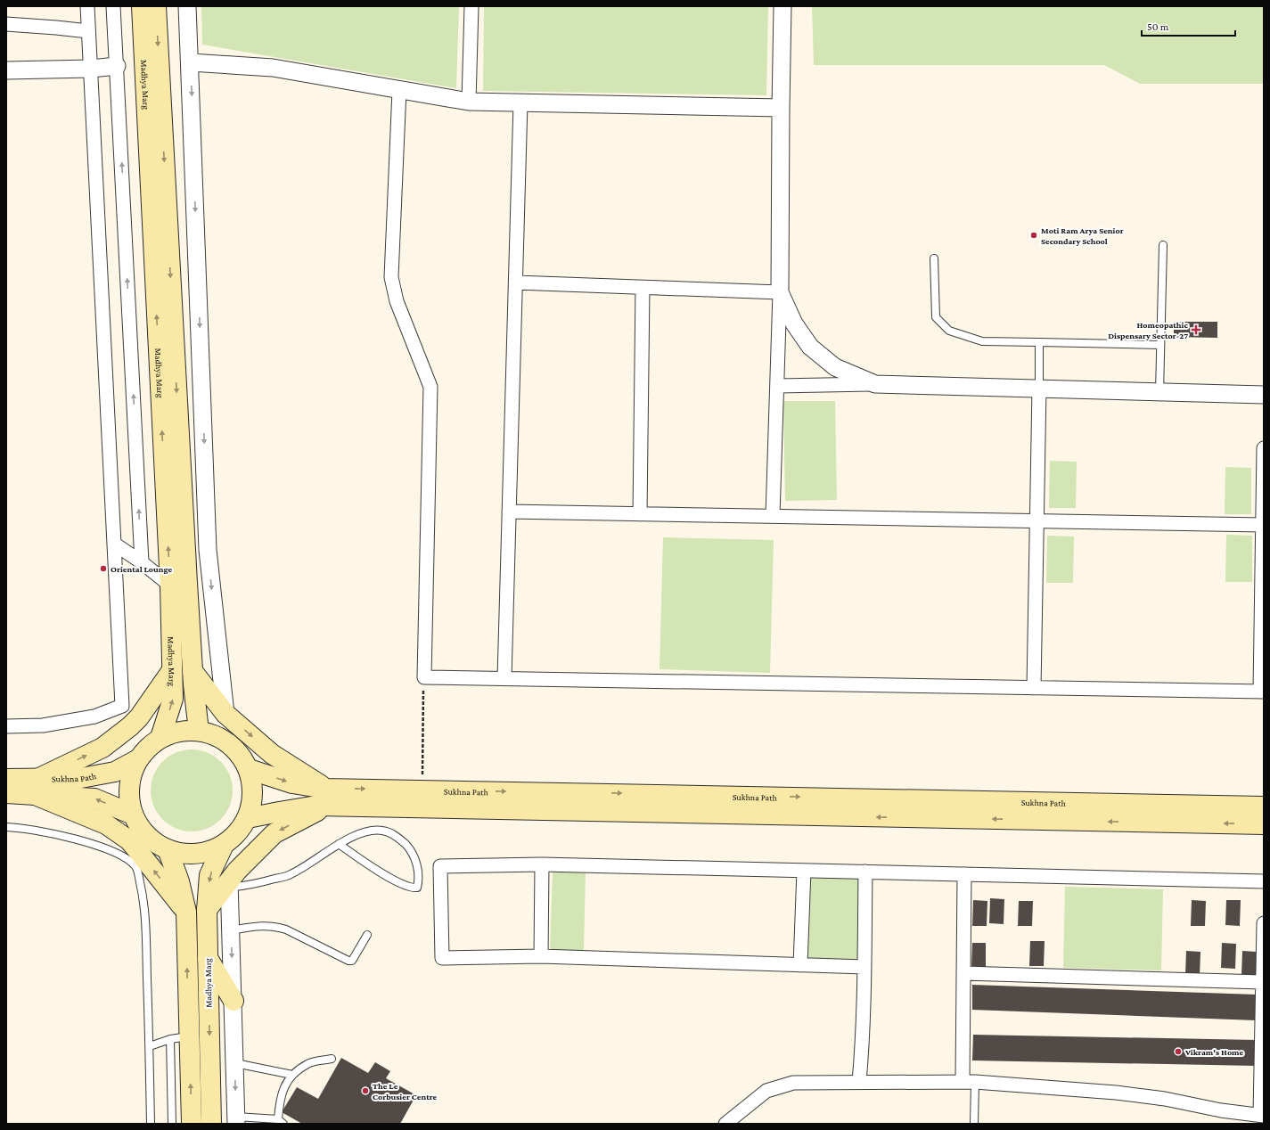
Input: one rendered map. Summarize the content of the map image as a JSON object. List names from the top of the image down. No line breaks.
{"streets":{"main road":["Madhya Marg","Sukhna Path"]},"crossings":[["Madhya Marg","Sukhna Path"]],"places":{"other":["Moti Ram Arya Senior Secondary School","Oriental Lounge","Vikram's Home","The Le Corbusier Centre"],"health":["Homeopathic Dispensary Sector-27"]},"scale_bar":"50 m"}
